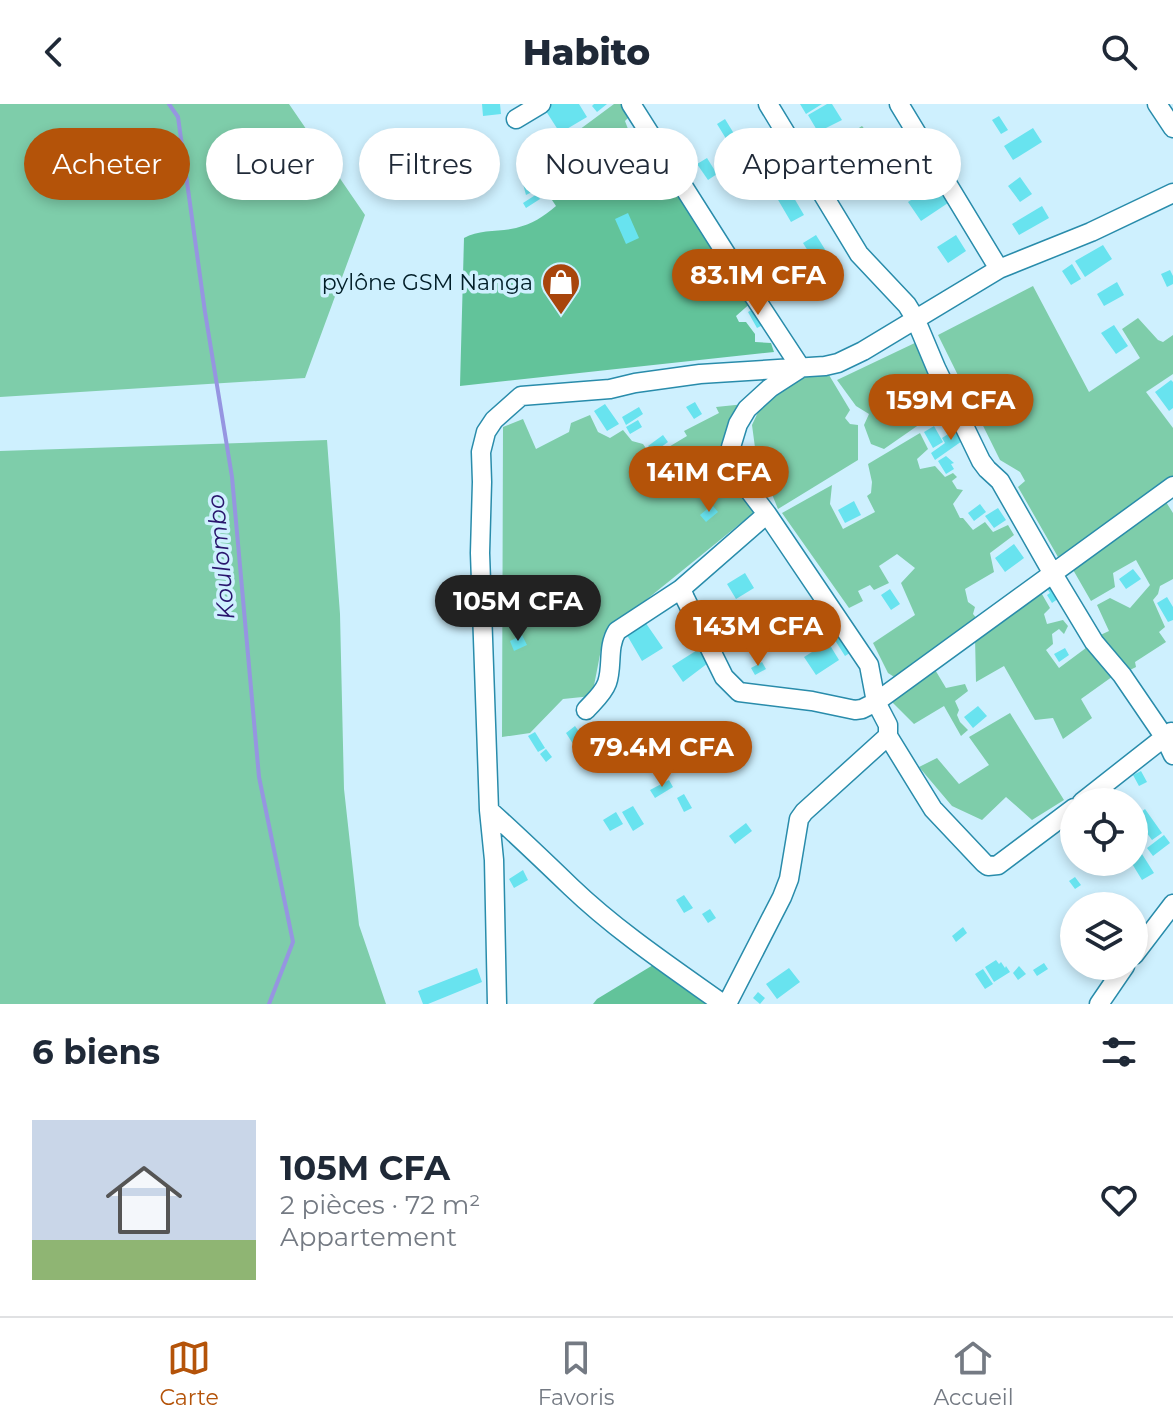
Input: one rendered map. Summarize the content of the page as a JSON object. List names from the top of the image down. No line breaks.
{"water":["Koulombo"],"places":{"shop":["pylône GSM Nanga"]},"page":{"header":"Habito","chip":["Acheter","Louer","Filtres","Nouveau","Appartement"],"price":["83.1M CFA","159M CFA","141M CFA","105M CFA","143M CFA","79.4M CFA"],"heading":"6 biens","list":[{"name":"105M CFA","note":"2 pièces · 72 m² · Appartement"}],"tabs":["Carte","Favoris","Accueil"]}}
